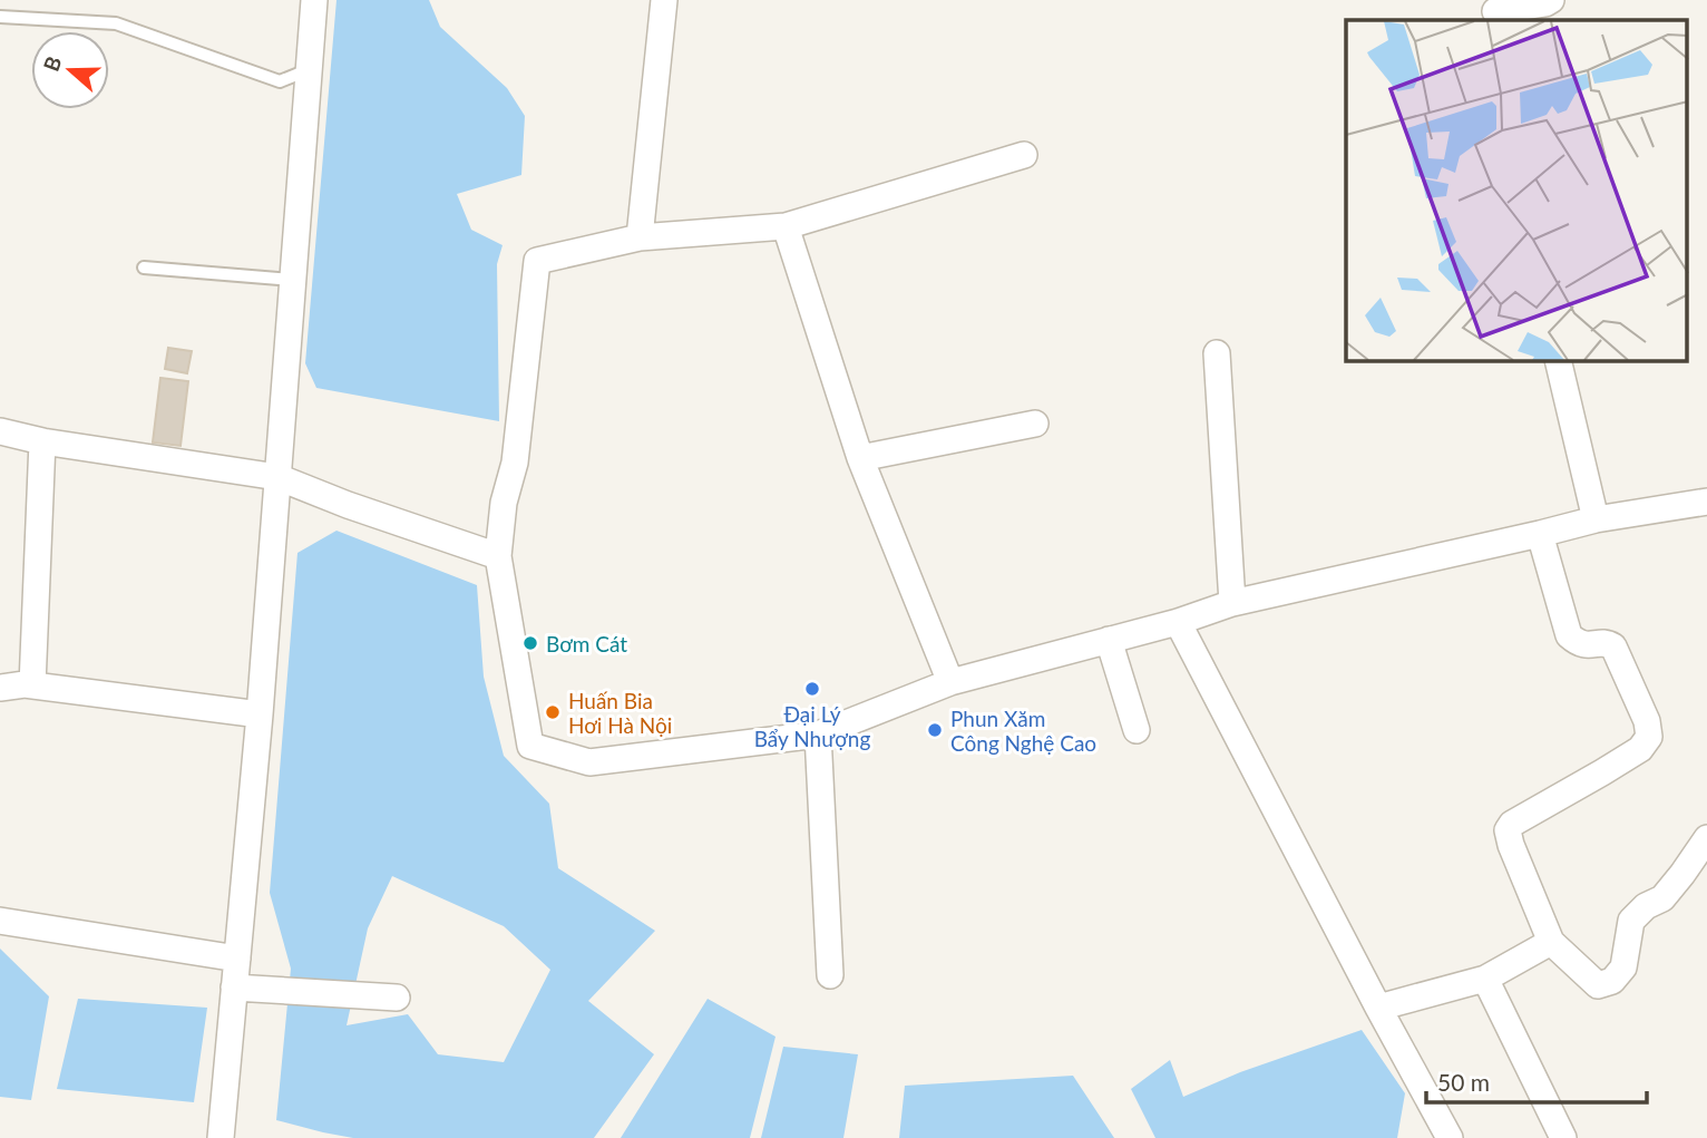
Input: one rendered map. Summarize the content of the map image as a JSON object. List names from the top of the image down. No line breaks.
{"places":["Bơm Cát","Đại Lý Bẩy Nhượng","Huấn Bia Hơi Hà Nội","Phun Xăm Công Nghệ Cao"],"scale_bar":"50 m","north":"left"}
